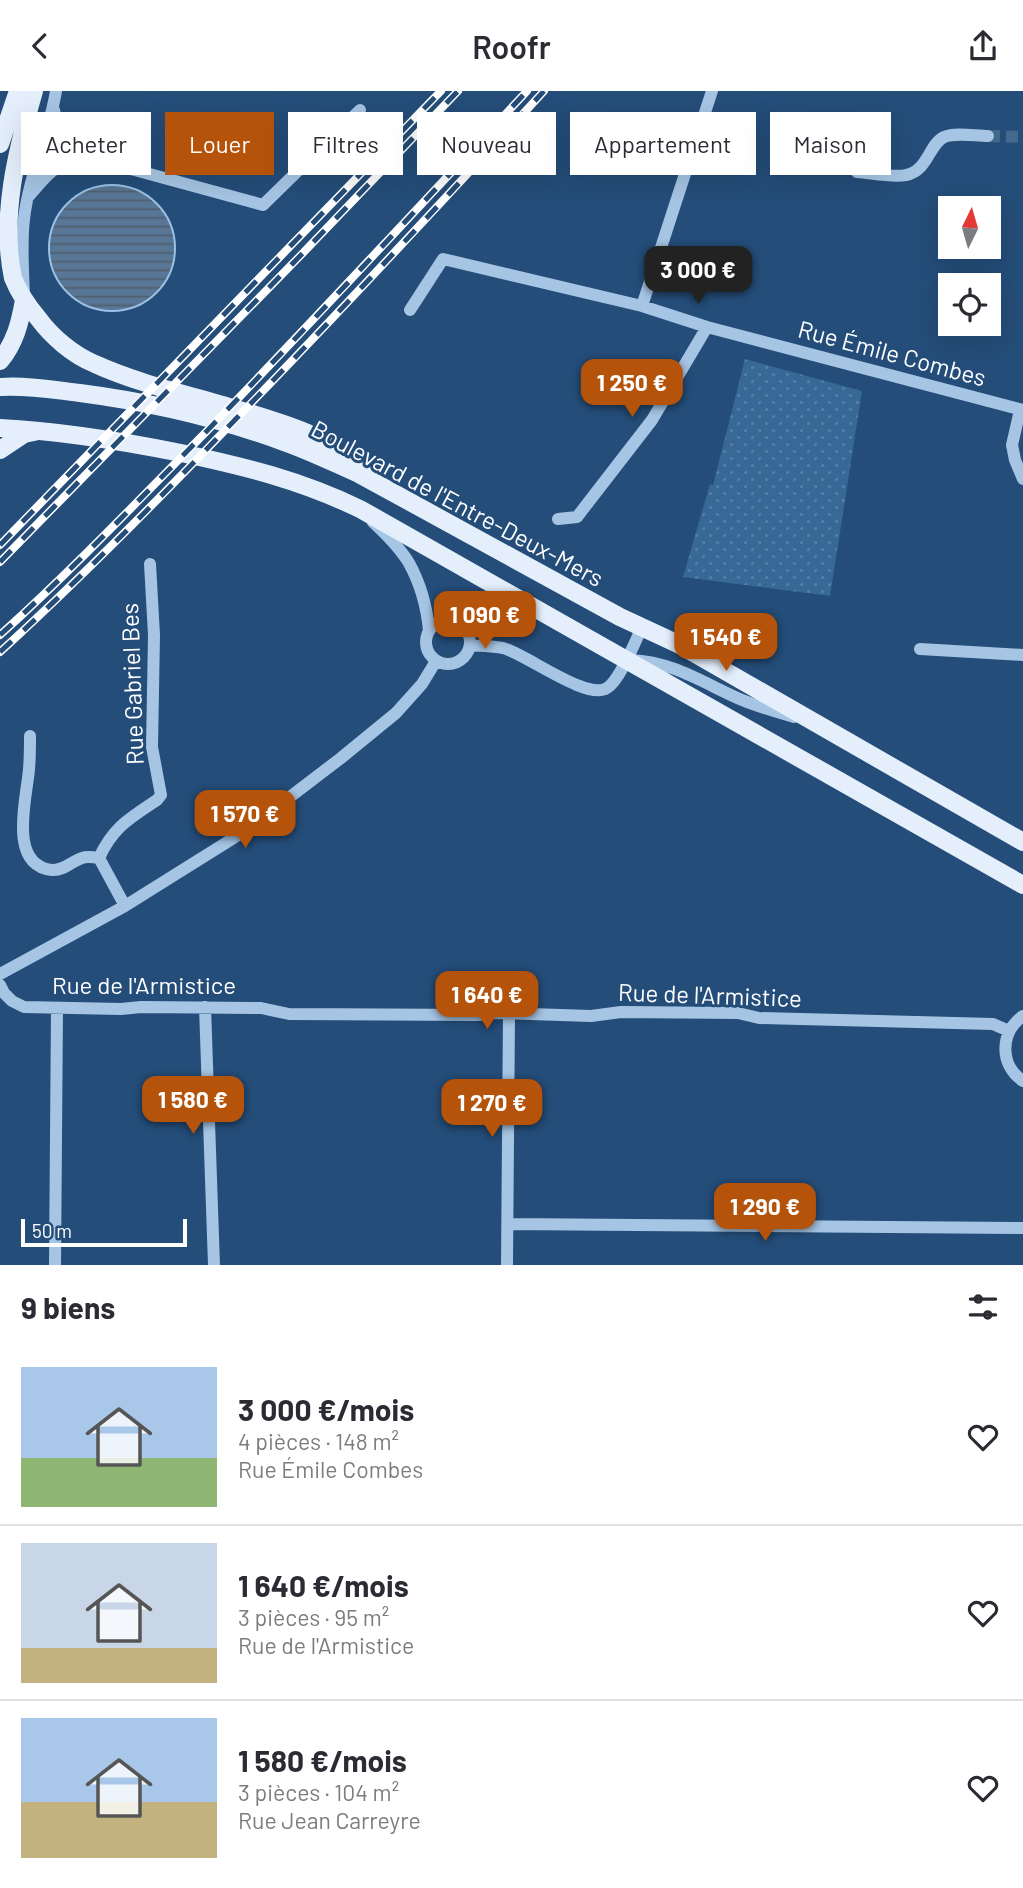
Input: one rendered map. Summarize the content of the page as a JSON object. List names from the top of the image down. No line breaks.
{"streets":{"main road":["Boulevard de l'Entre-Deux-Mers"],"street":["Rue Émile Combes","Rue Gabriel Bes","Rue de l'Armistice"]},"scale_bar":"50 m","north":"top","page":{"header":"Roofr","chip":["Acheter","Louer","Filtres","Nouveau","Appartement","Maison"],"price":["3 000 €","1 250 €","1 090 €","1 540 €","1 570 €","1 640 €","1 580 €","1 270 €","1 290 €"],"scale":"50 m","heading":"9 biens","list":[{"name":"3 000 €/mois","note":"4 pièces · 148 m² · Rue Émile Combes"},{"name":"1 640 €/mois","note":"3 pièces · 95 m² · Rue de l'Armistice"},{"name":"1 580 €/mois","note":"3 pièces · 104 m² · Rue Jean Carreyre"}]}}
